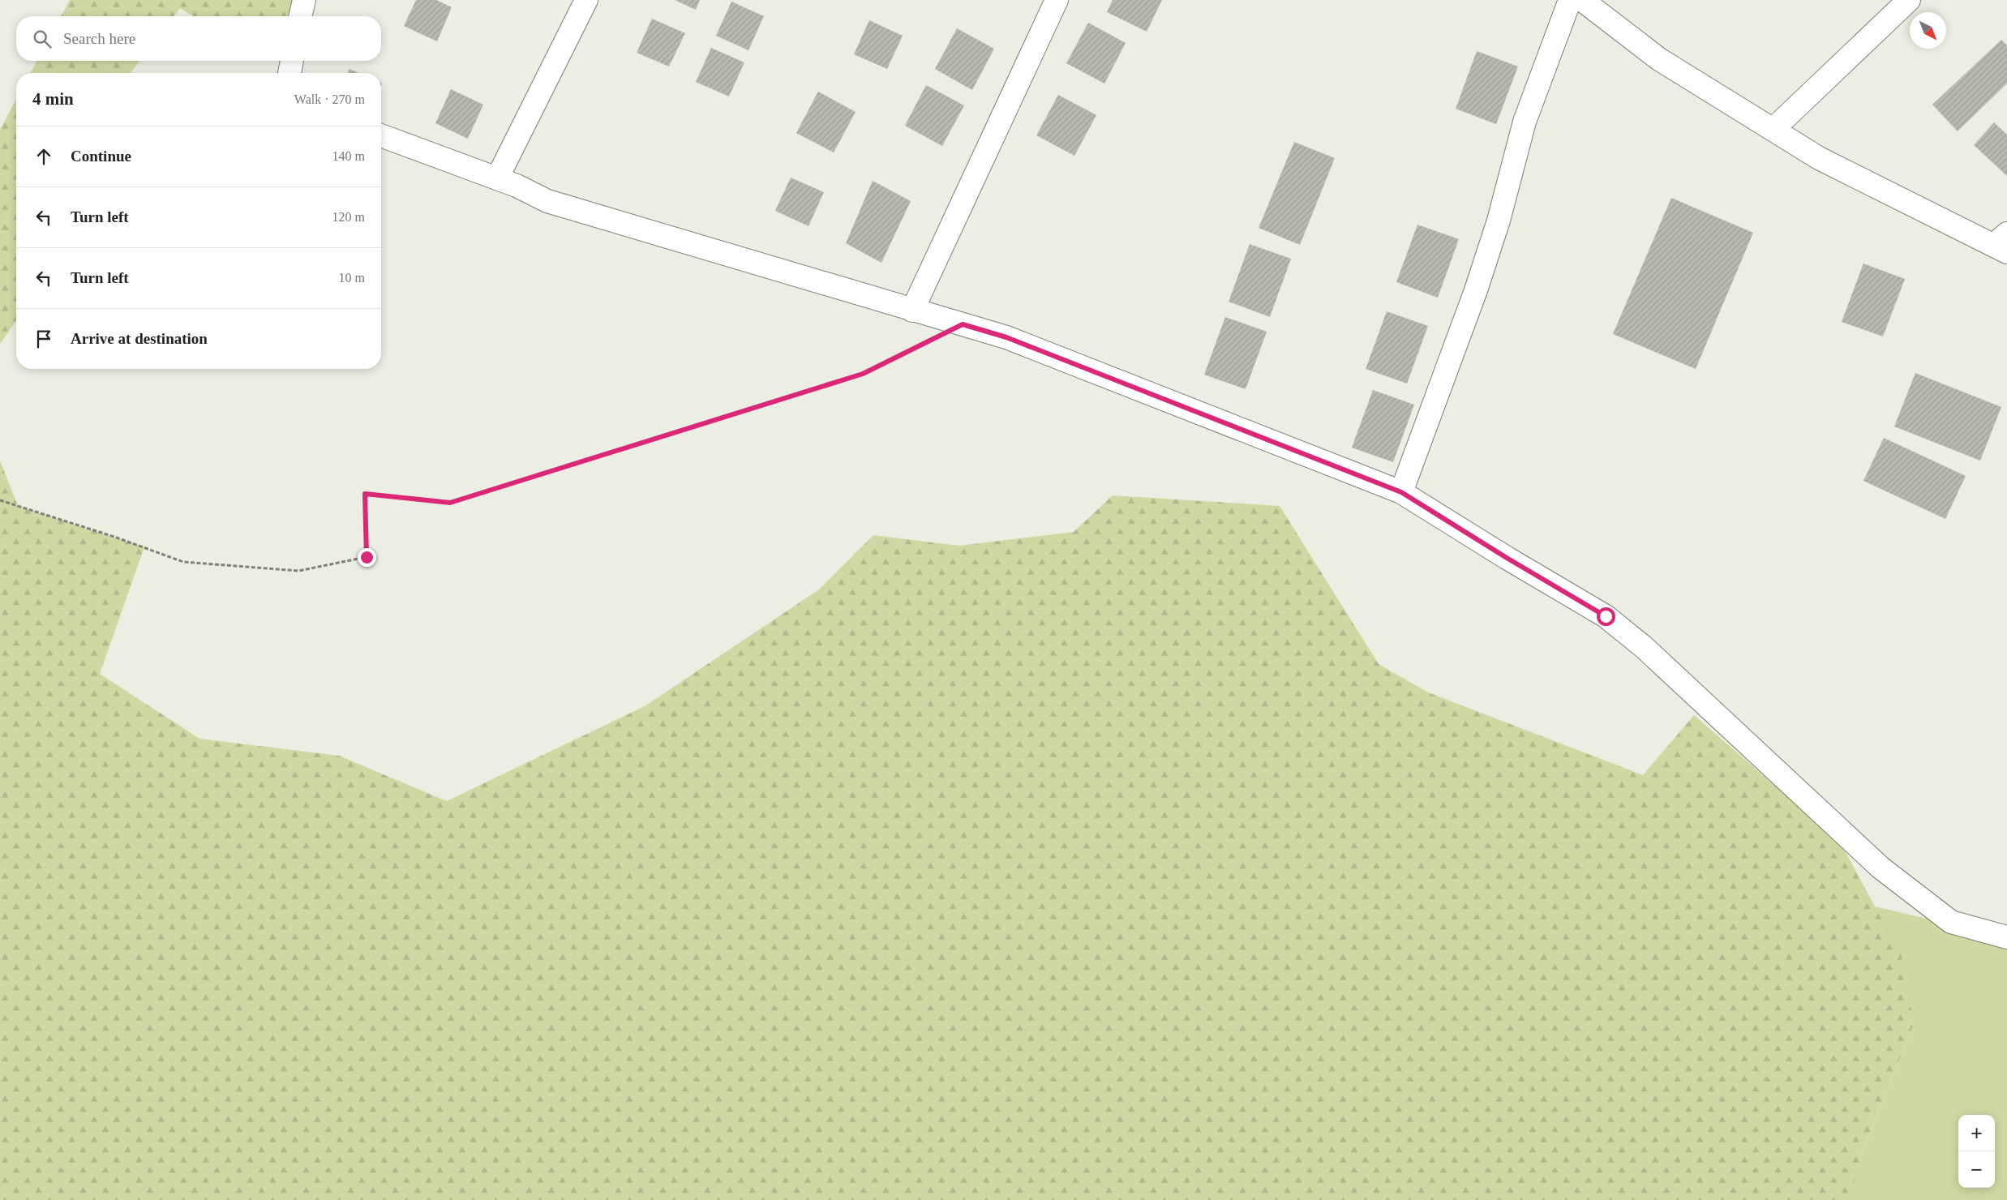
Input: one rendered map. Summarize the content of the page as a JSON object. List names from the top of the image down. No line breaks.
{"north":"bottom right","page":{"search":"Search here","heading":["4 min","Walk · 270 m"],"list":[["Continue","140 m"],["Turn left","120 m"],["Turn left","10 m"],"Arrive at destination"],"map_buttons":["+","−"]}}
